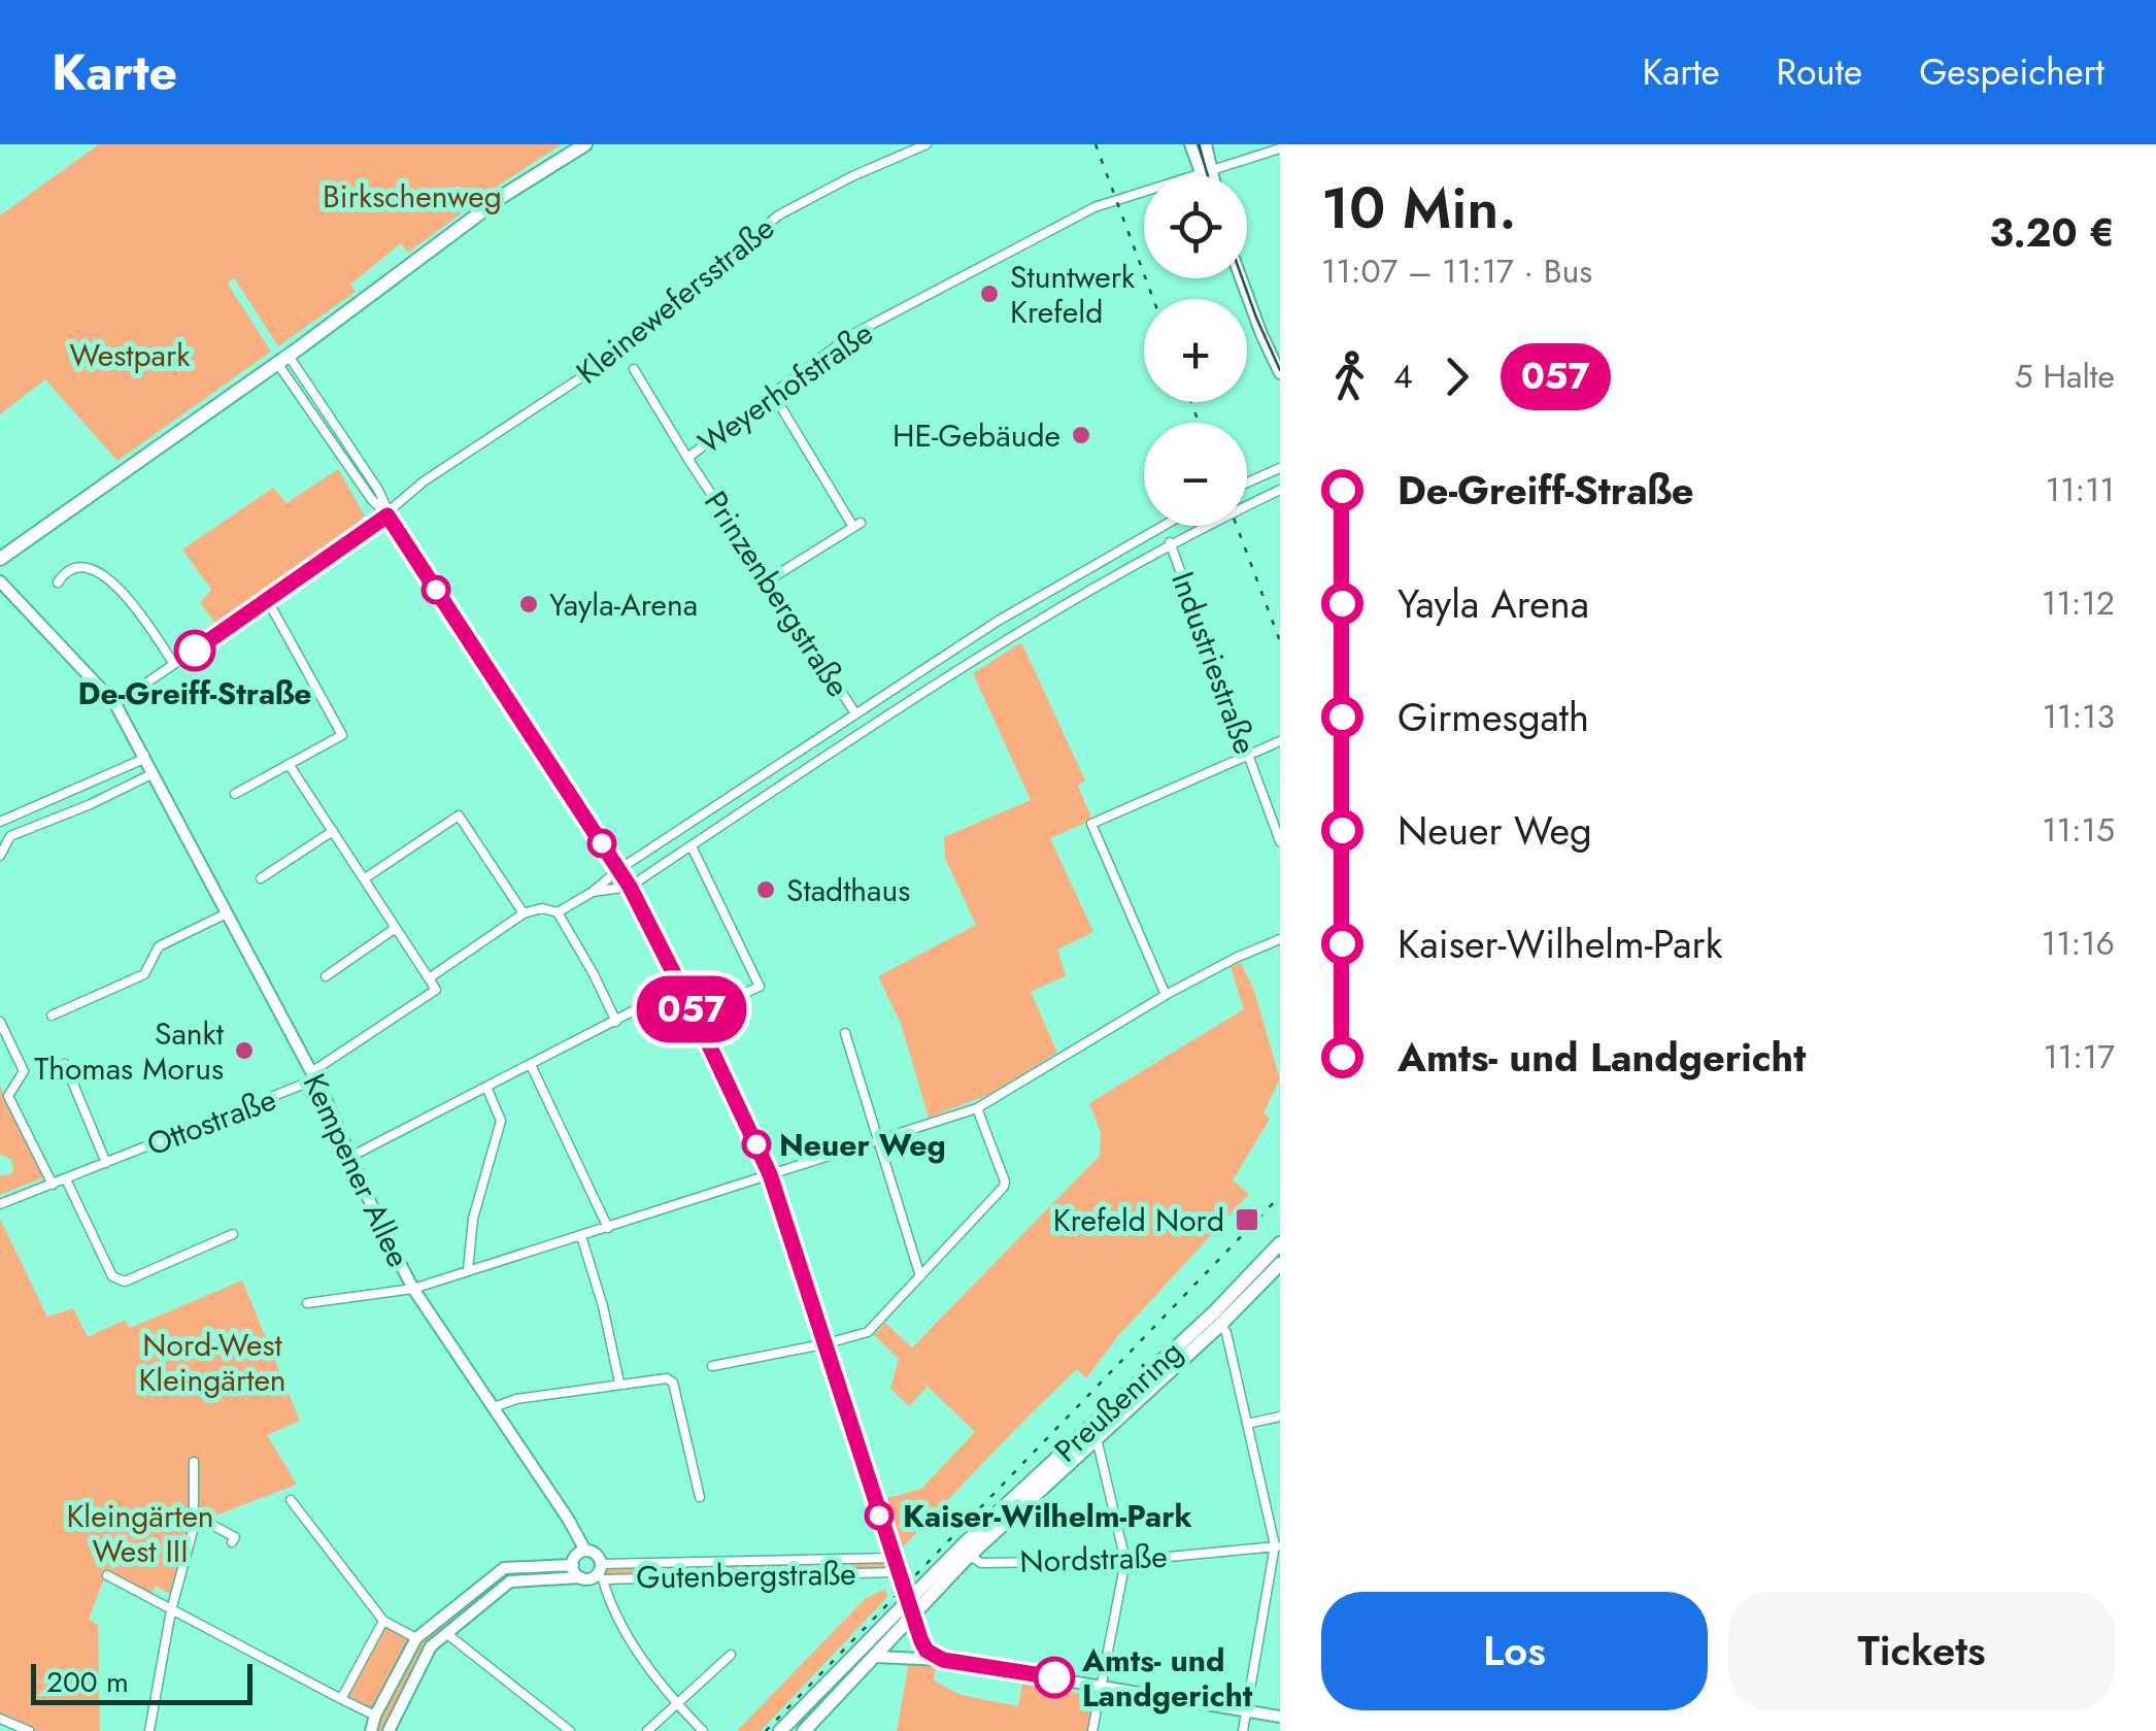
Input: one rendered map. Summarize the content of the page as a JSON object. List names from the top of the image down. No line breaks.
{"streets":{"main road":["Preußenring"],"street":["Kleinewefersstraße","Weyerhofstraße","Prinzenbergstraße","Industriestraße","Ottostraße","Kempener Allee","Nordstraße","Gutenbergstraße"]},"crossings":[["Weyerhofstraße","Prinzenbergstraße"],["Ottostraße","Kempener Allee"],["Kempener Allee","Gutenbergstraße"],["Preußenring","Nordstraße"]],"parks":["Birkschenweg","Westpark","Nord-West Kleingärten","Kleingärten West III"],"places":{"other":["Stuntwerk Krefeld","HE-Gebäude","Yayla-Arena","De-Greiff-Straße","Stadthaus","Sankt Thomas Morus","Neuer Weg","Kaiser-Wilhelm-Park","Amts- und Landgericht"],"transit":["Krefeld Nord"]},"lines":["bus line 057"],"scale_bar":"200 m","page":{"header":"Karte","nav":["Karte","Route","Gespeichert"],"on_map":"057","heading":["10 Min.","11:07 – 11:17 · Bus","3.20 €"],"map_buttons":["+","−"],"legs":["4","057","5 Halte"],"list":[{"name":"De-Greiff-Straße","value":"11:11"},{"name":"Yayla Arena","value":"11:12"},{"name":"Girmesgath","value":"11:13"},{"name":"Neuer Weg","value":"11:15"},{"name":"Kaiser-Wilhelm-Park","value":"11:16"},{"name":"Amts- und Landgericht","value":"11:17"}],"buttons":["Los","Tickets"],"scale":"200 m"}}
